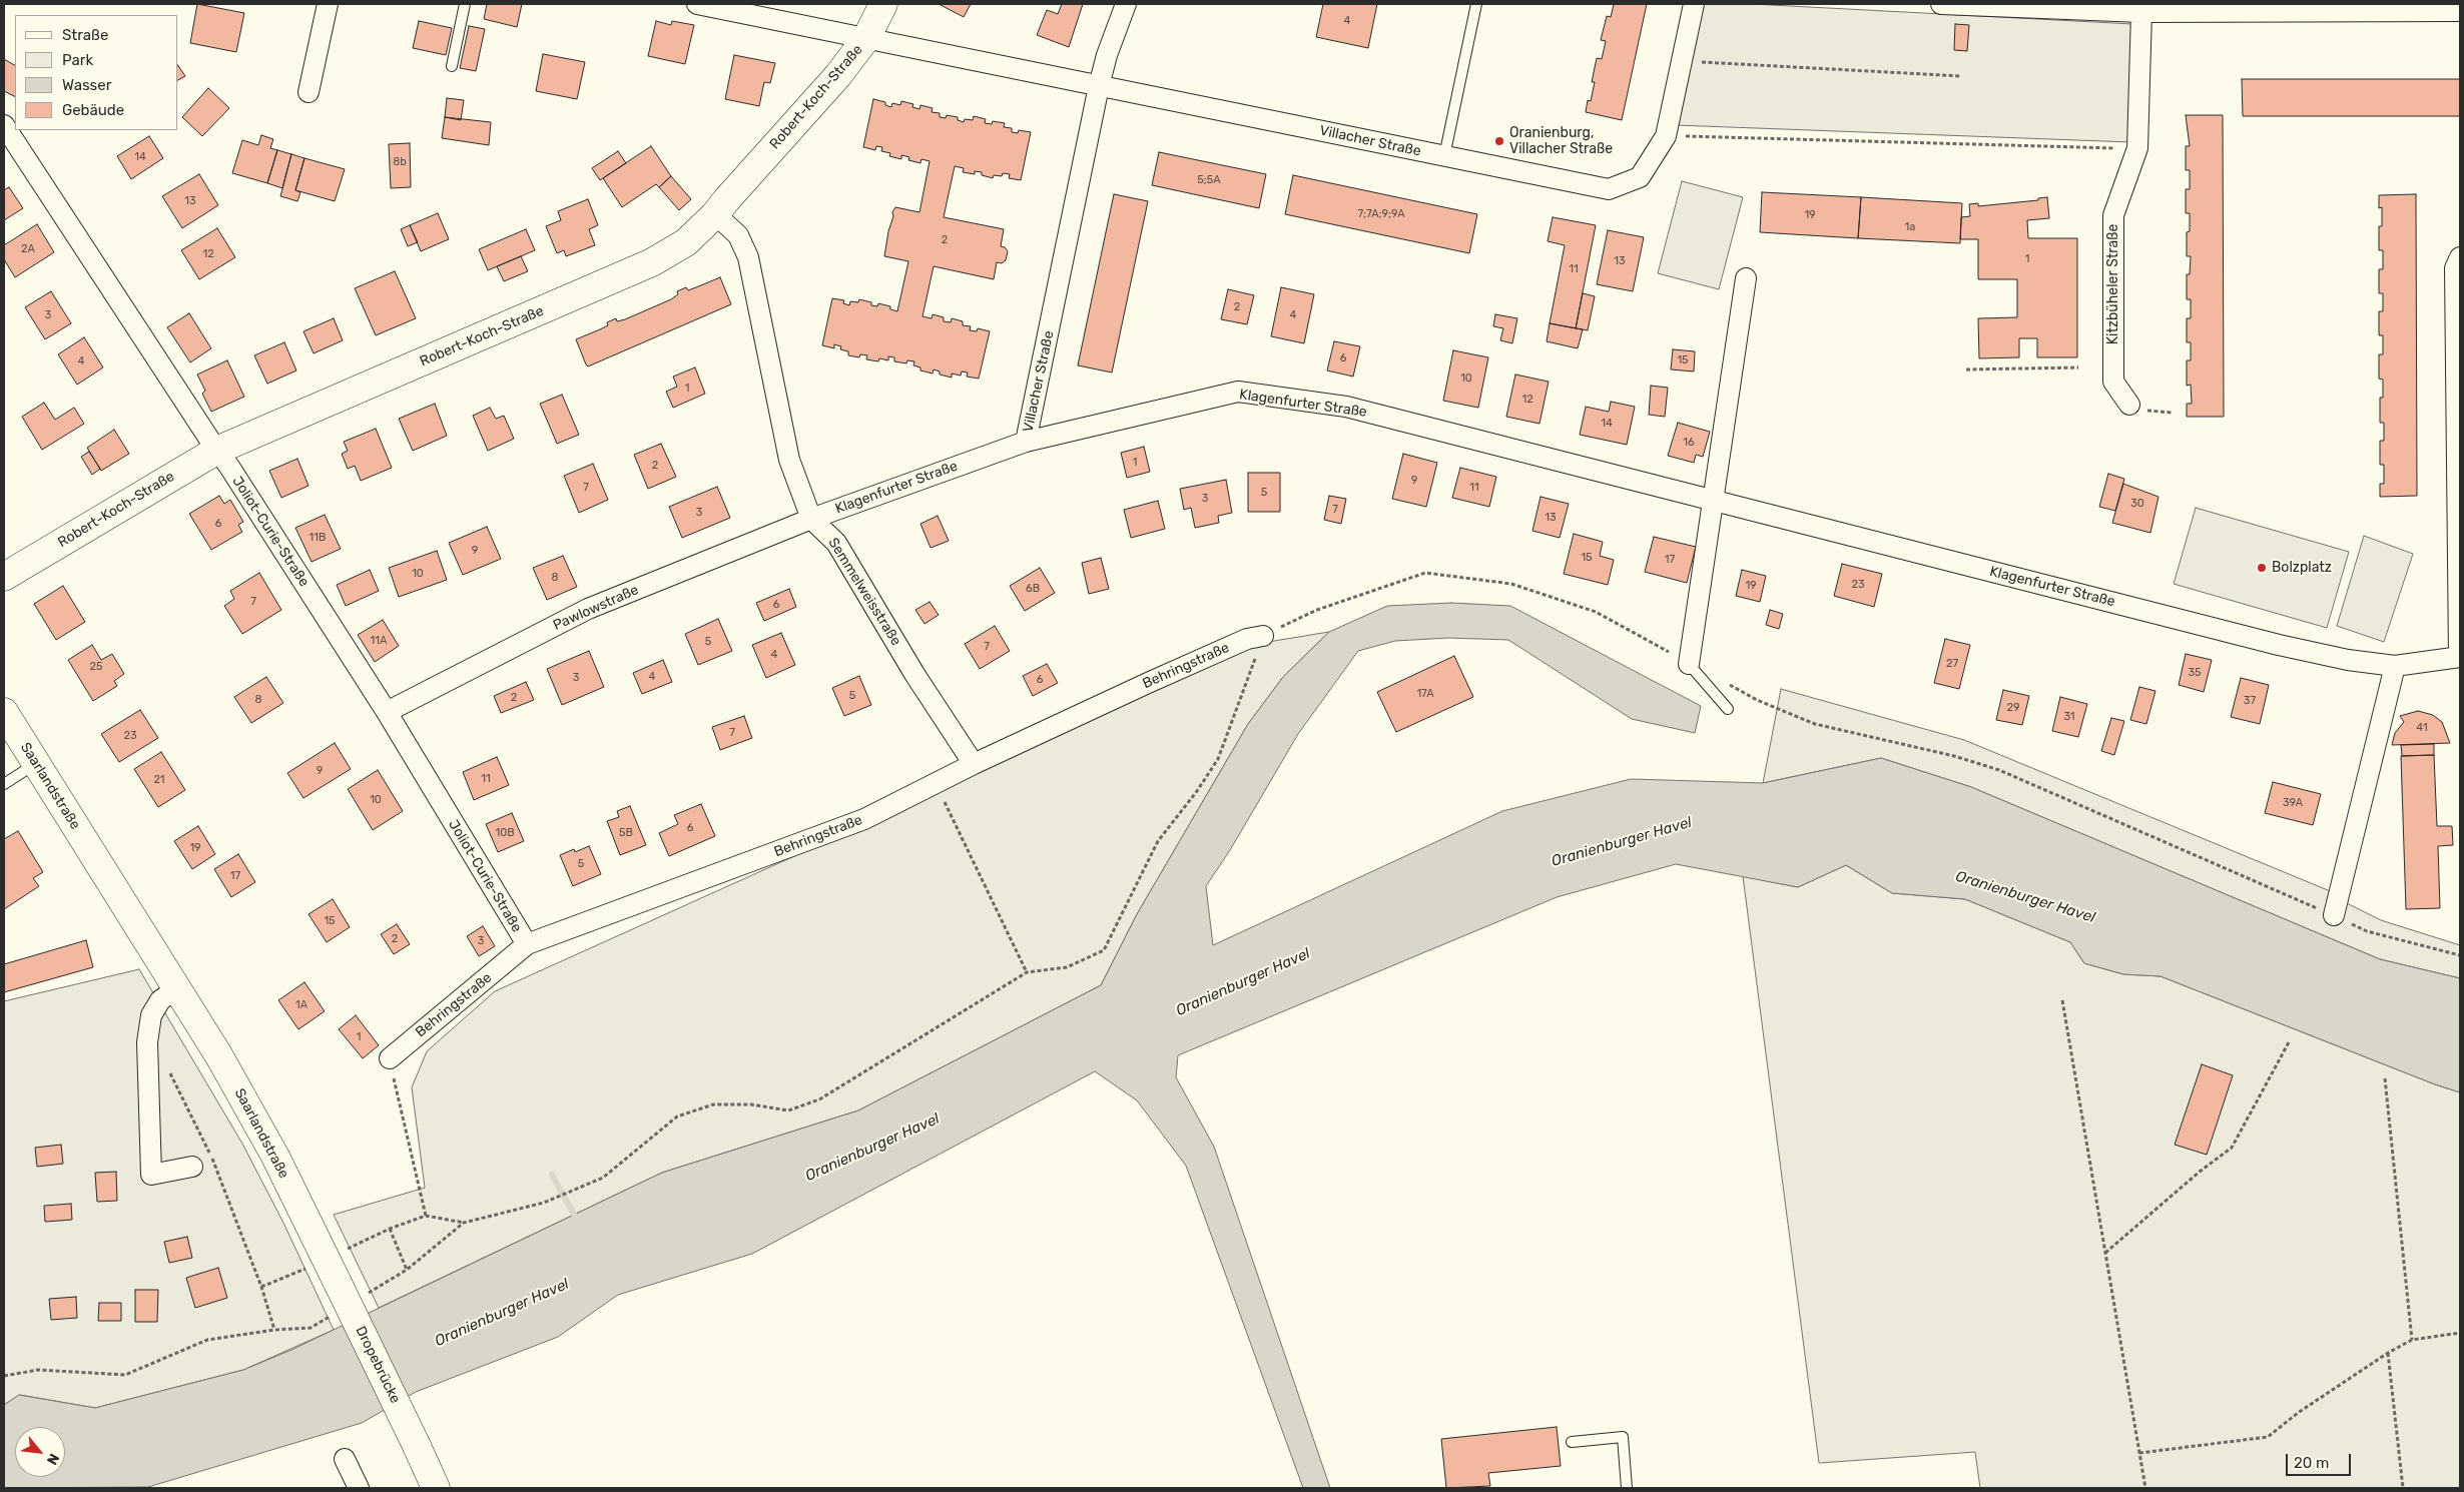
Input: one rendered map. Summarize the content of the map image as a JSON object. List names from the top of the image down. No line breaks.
{"streets":{"street":["Robert-Koch-Straße","Villacher Straße","Kitzbüheler Straße","Klagenfurter Straße","Joliot-Curie-Straße","Semmelweisstraße","Pawlowstraße","Behringstraße","Saarlandstraße","Dropebrücke"]},"crossings":[["Robert-Koch-Straße","Villacher Straße"],["Robert-Koch-Straße","Joliot-Curie-Straße"],["Robert-Koch-Straße","Semmelweisstraße"],["Villacher Straße","Klagenfurter Straße"],["Klagenfurter Straße","Semmelweisstraße"],["Klagenfurter Straße","Pawlowstraße"],["Joliot-Curie-Straße","Pawlowstraße"],["Joliot-Curie-Straße","Behringstraße"],["Semmelweisstraße","Pawlowstraße"],["Semmelweisstraße","Behringstraße"],["Saarlandstraße","Dropebrücke"]],"water":["Oranienburger Havel"],"places":["Oranienburg, Villacher Straße","Bolzplatz"],"house_numbers":["4","14","8b","5;5A","13","7;7A;9;9A","19","1a","2","2A","12","1","13","11","2","3","4","6","15","4","10","1","12","14","16","1","2","9","7","11","5","3","30","7","3","13","6","11B","9","15","17","10","8","23","19","6B","7","6","11A","5","7","4","27","25","35","4","3","6","17A","5","2","8","37","29","31","41","7","23","9","11","21","10","39A","6","10B","5B","19","5","17","15","2","3","1A","1"],"legend":["Straße","Park","Wasser","Gebäude"],"scale_bar":"20 m","north":"bottom right"}
